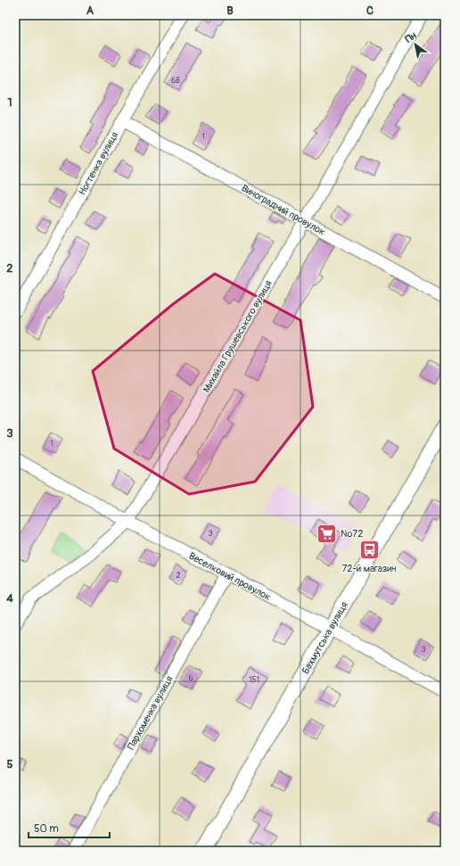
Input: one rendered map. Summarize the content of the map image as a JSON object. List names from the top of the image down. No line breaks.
{"streets":{"street":["Ногтенка вулиця","Виноградний провулок","Михайла Грушевського вулиця","Веселковий провулок","Бахмутська вулиця","Пархоменка вулиця"]},"crossings":[["Ногтенка вулиця","Виноградний провулок"],["Виноградний провулок","Михайла Грушевського вулиця"],["Михайла Грушевського вулиця","Веселковий провулок"],["Веселковий провулок","Бахмутська вулиця"],["Веселковий провулок","Пархоменка вулиця"]],"places":{"supermarket":["№72"],"bus stop":["72-й магазин"]},"house_numbers":["68","1","1","3","2","3","6","151"],"scale_bar":"50 m","north":"top left","grid":{"columns":["A","B","C"],"rows":["1","2","3","4","5"]}}
